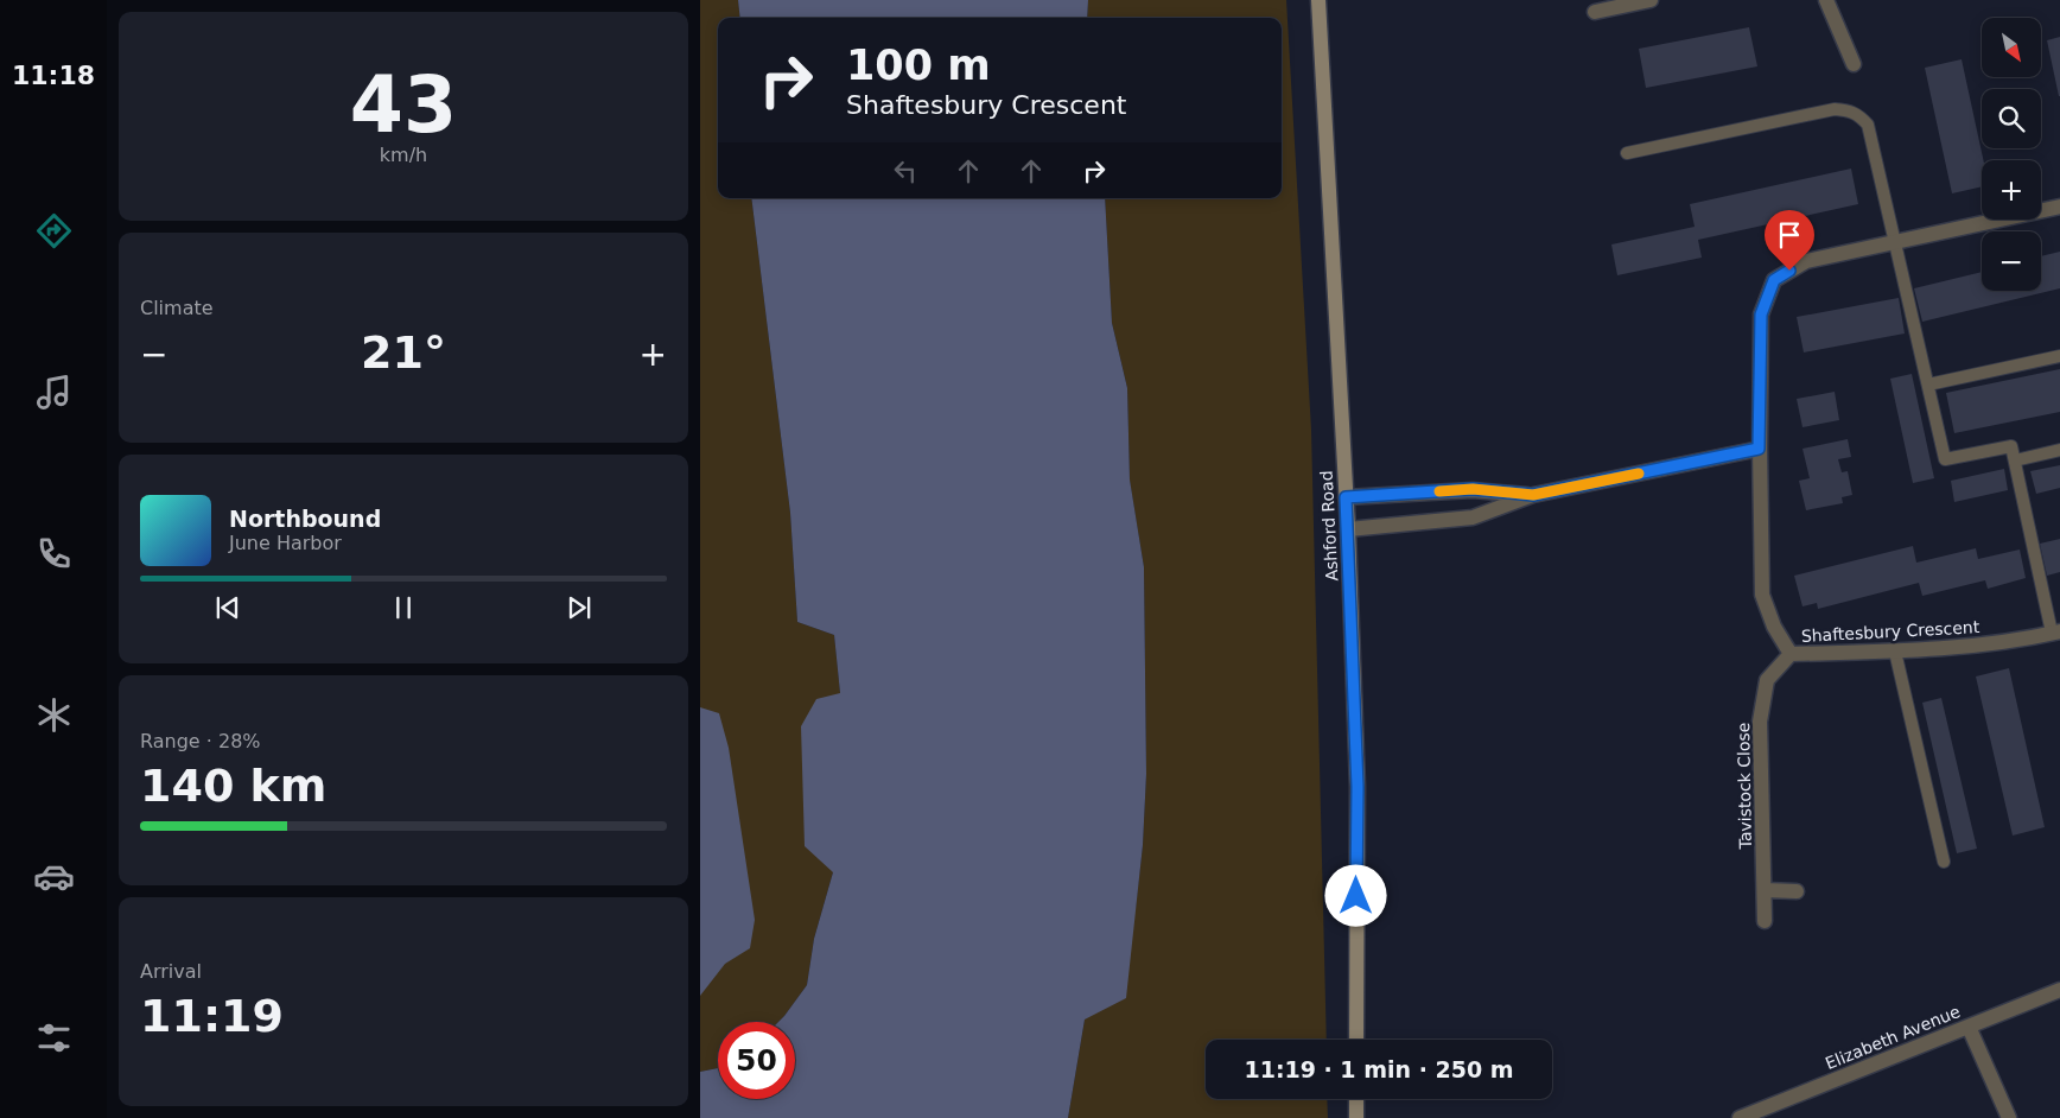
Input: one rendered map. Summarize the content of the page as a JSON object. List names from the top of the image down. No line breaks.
{"streets":{"main road":["Ashford Road"],"street":["Shaftesbury Crescent","Tavistock Close","Elizabeth Avenue"]},"crossings":[["Shaftesbury Crescent","Tavistock Close"]],"north":"bottom right","page":{"tabs":"11:18","tile":[["43","km/h"],"Climate",["Range · 28%","140 km"],["Arrival","11:19"]],"map_buttons":["+","−"],"turn":["100 m","Shaftesbury Crescent"],"heat":["−","21°","+"],"song":["Northbound","June Harbor"],"limit":"50","trip":"11:19 · 1 min · 250 m"}}
